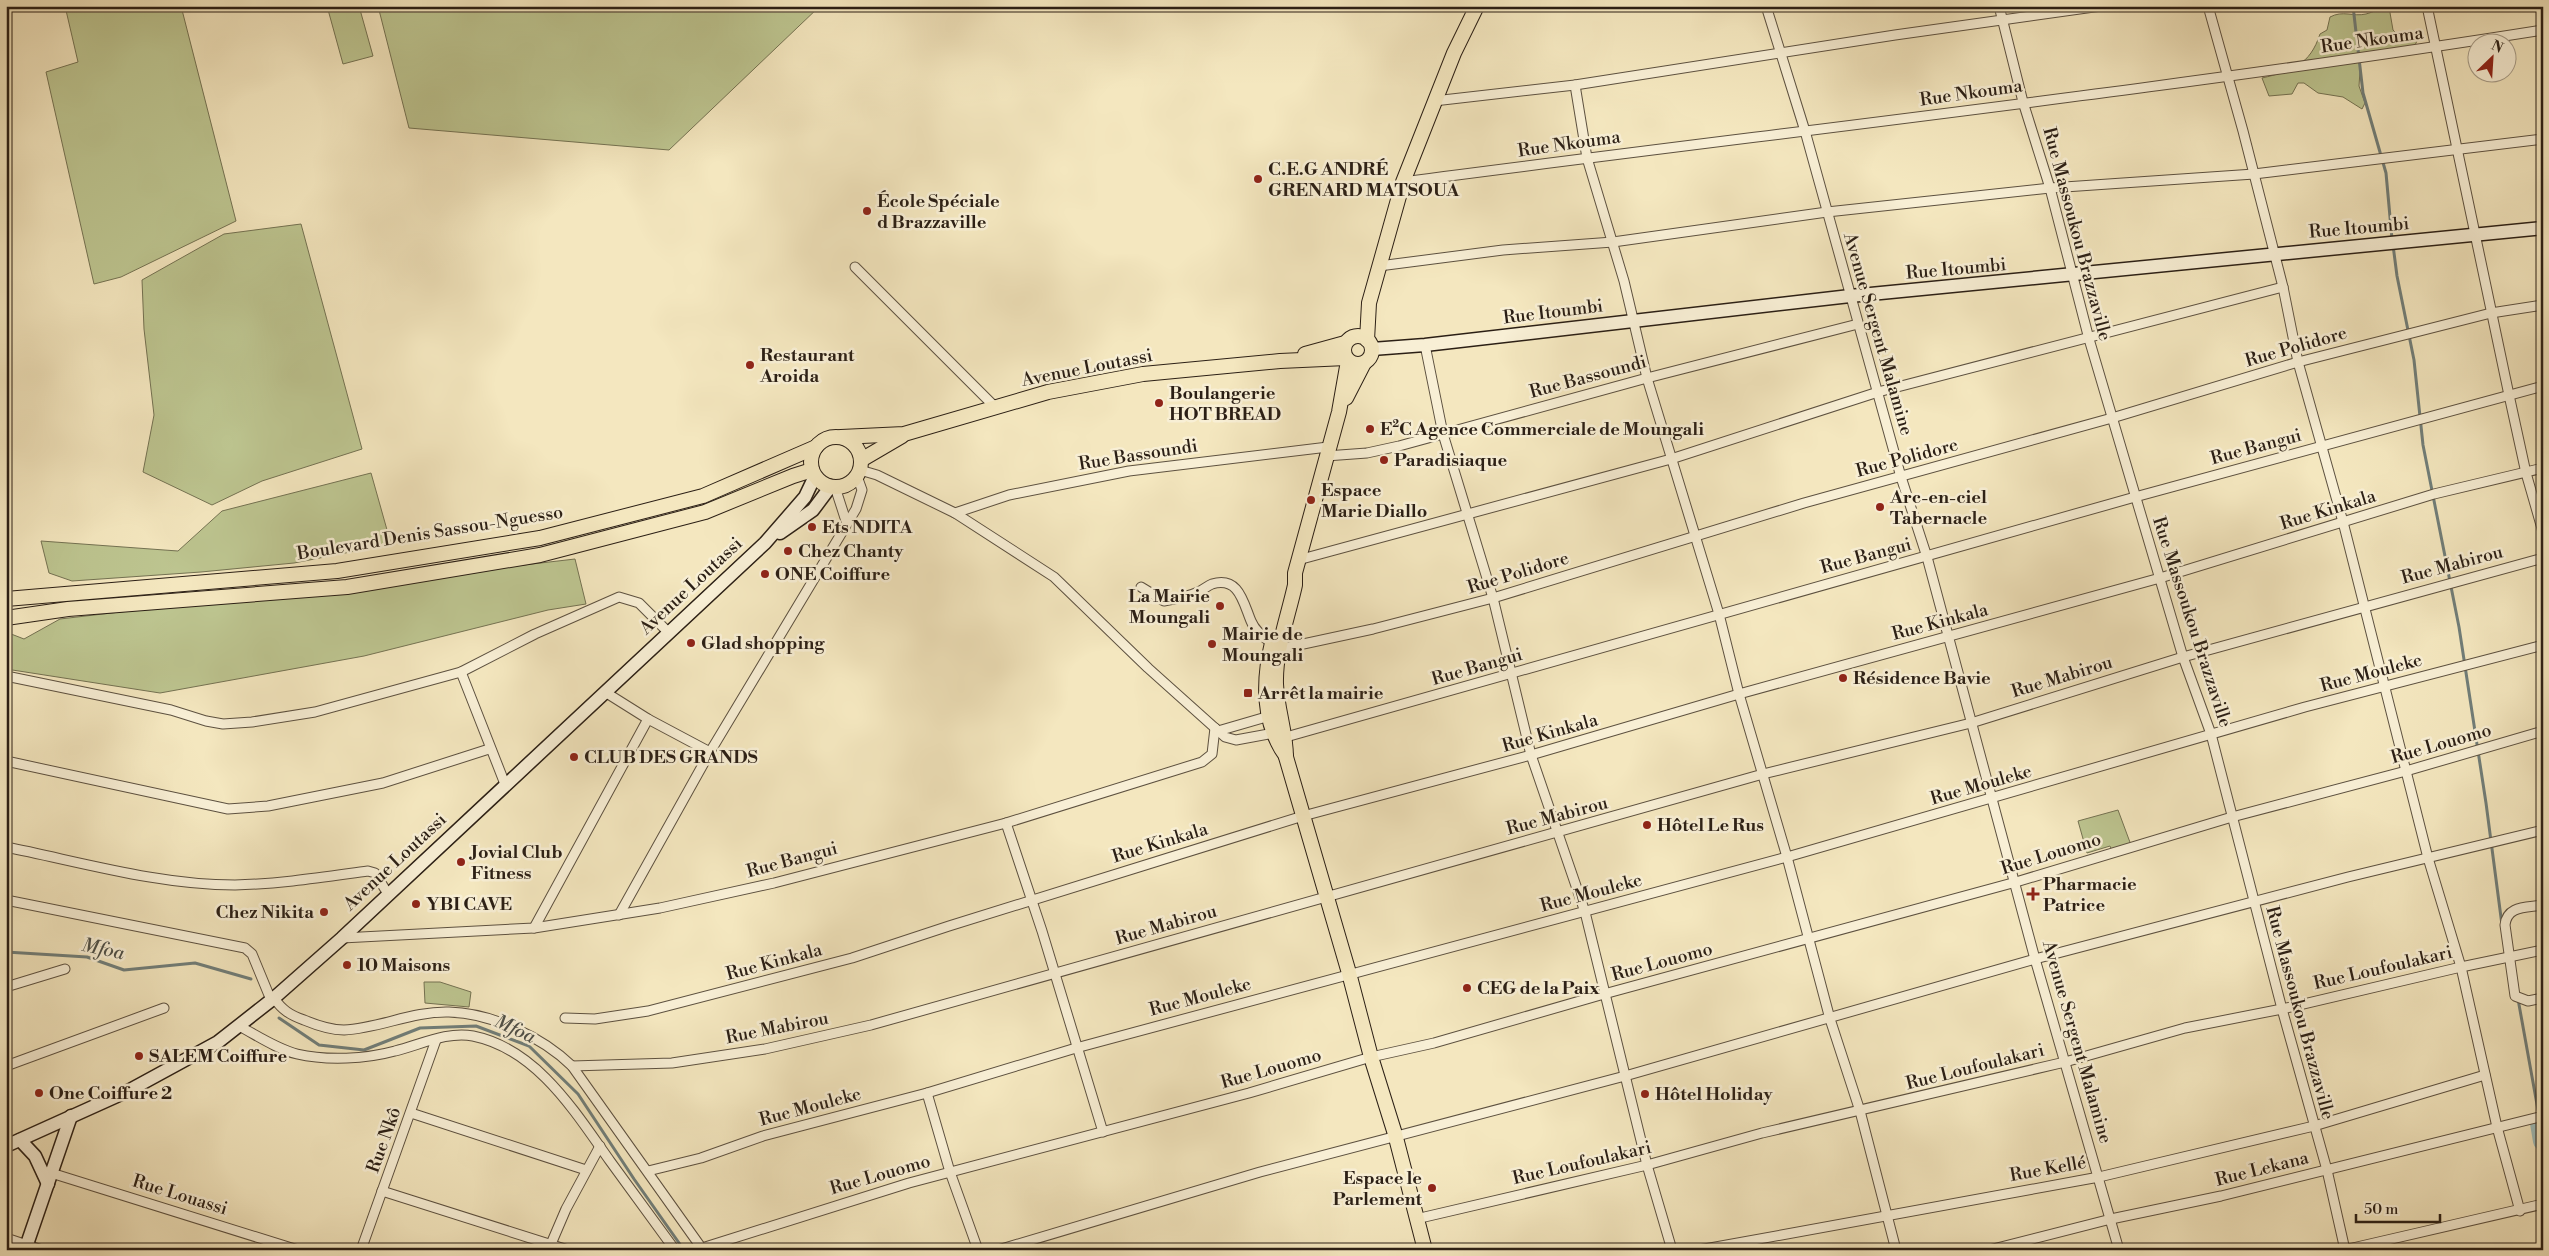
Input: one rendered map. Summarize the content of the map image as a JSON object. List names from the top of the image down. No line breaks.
{"streets":{"main road":["Rue Itoumbi","Avenue Loutassi","Boulevard Denis Sassou-Nguesso"],"street":["Rue Nkouma","Rue Massoukou Brazzaville","Avenue Sergent Malamine","Rue Polidore","Rue Bassoundi","Rue Bangui","Rue Kinkala","Rue Mabirou","Rue Mouleke","Rue Louomo","Rue Loufoulakari","Rue Nkô","Rue Kellé","Rue Lekana","Rue Louassi"]},"crossings":[["Rue Nkouma","Rue Massoukou Brazzaville"],["Rue Nkouma","Avenue Sergent Malamine"],["Rue Itoumbi","Rue Massoukou Brazzaville"],["Rue Itoumbi","Avenue Sergent Malamine"],["Rue Massoukou Brazzaville","Rue Polidore"],["Rue Massoukou Brazzaville","Rue Bangui"],["Rue Massoukou Brazzaville","Rue Kinkala"],["Rue Massoukou Brazzaville","Rue Mabirou"],["Rue Massoukou Brazzaville","Rue Mouleke"],["Rue Massoukou Brazzaville","Rue Louomo"],["Rue Massoukou Brazzaville","Rue Loufoulakari"],["Rue Massoukou Brazzaville","Rue Kellé"],["Rue Massoukou Brazzaville","Rue Lekana"],["Avenue Sergent Malamine","Rue Polidore"],["Avenue Sergent Malamine","Rue Bassoundi"],["Avenue Sergent Malamine","Rue Bangui"],["Avenue Sergent Malamine","Rue Kinkala"],["Avenue Sergent Malamine","Rue Mabirou"],["Avenue Sergent Malamine","Rue Mouleke"],["Avenue Sergent Malamine","Rue Louomo"],["Avenue Sergent Malamine","Rue Loufoulakari"],["Avenue Sergent Malamine","Rue Kellé"],["Avenue Sergent Malamine","Rue Lekana"],["Avenue Loutassi","Rue Bangui"],["Avenue Loutassi","Boulevard Denis Sassou-Nguesso"]],"water":["Mfoa"],"places":{"other":["C.E.G ANDRÉ GRENARD MATSOUA","École Spéciale d Brazzaville","Restaurant Aroida","Boulangerie HOT BREAD","E²C Agence Commerciale de Moungali","Paradisiaque","Espace Marie Diallo","Arc-en-ciel Tabernacle","Ets NDITA","Chez Chanty","ONE Coiffure","La Mairie Moungali","Glad shopping","Mairie de Moungali","Résidence Bavie","CLUB DES GRANDS","Hôtel Le Rus","Jovial Club Fitness","YBI CAVE","Chez Nikita","10 Maisons","CEG de la Paix","SALEM Coiffure","One Coiffure 2","Hôtel Holiday","Espace le Parlement"],"transit":["Arrêt la mairie"],"health":["Pharmacie Patrice"]},"scale_bar":"50 m","north":"top right"}
